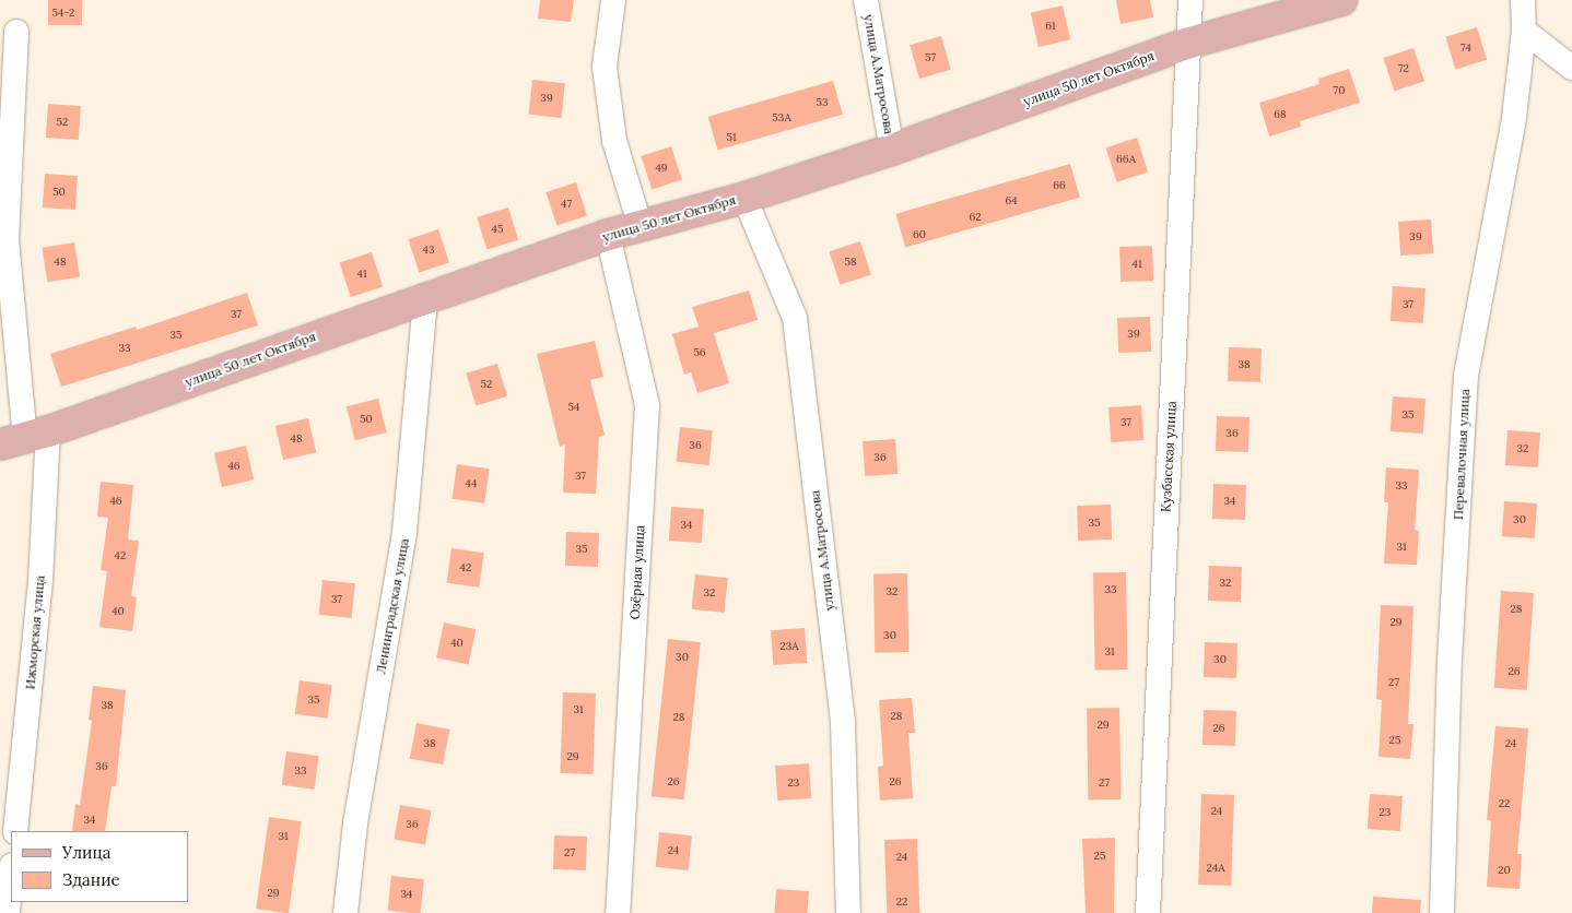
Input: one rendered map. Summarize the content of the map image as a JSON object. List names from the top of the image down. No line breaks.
{"streets":{"main road":["улица 50 лет Октября"],"street":["улица А.Матросова","Перевалочная улица","Кузбасская улица","Озёрная улица","Ленинградская улица","Ижморская улица"]},"crossings":[["улица А.Матросова","улица 50 лет Октября"],["улица 50 лет Октября","Кузбасская улица"],["улица 50 лет Октября","Озёрная улица"],["улица 50 лет Октября","Ленинградская улица"],["улица 50 лет Октября","Ижморская улица"]],"house_numbers":["54-2","61","74","57","72","70","39","53","68","53А","52","51","66А","49","66","50","64","47","62","45","60","39","43","48","58","41","41","37","37","39","35","33","56","38","52","54","35","50","37","36","48","36","32","36","46","37","44","33","46","34","30","35","34","31","35","42","42","32","33","32","32","37","28","40","29","30","40","23А","31","30","30","26","27","35","38","31","28","28","29","26","25","38","24","29","36","33","26","26","23","27","22","24","23","34","36","31","24","27","25","24","24А","20","29","34","22"],"legend":["Улица","Здание"]}
